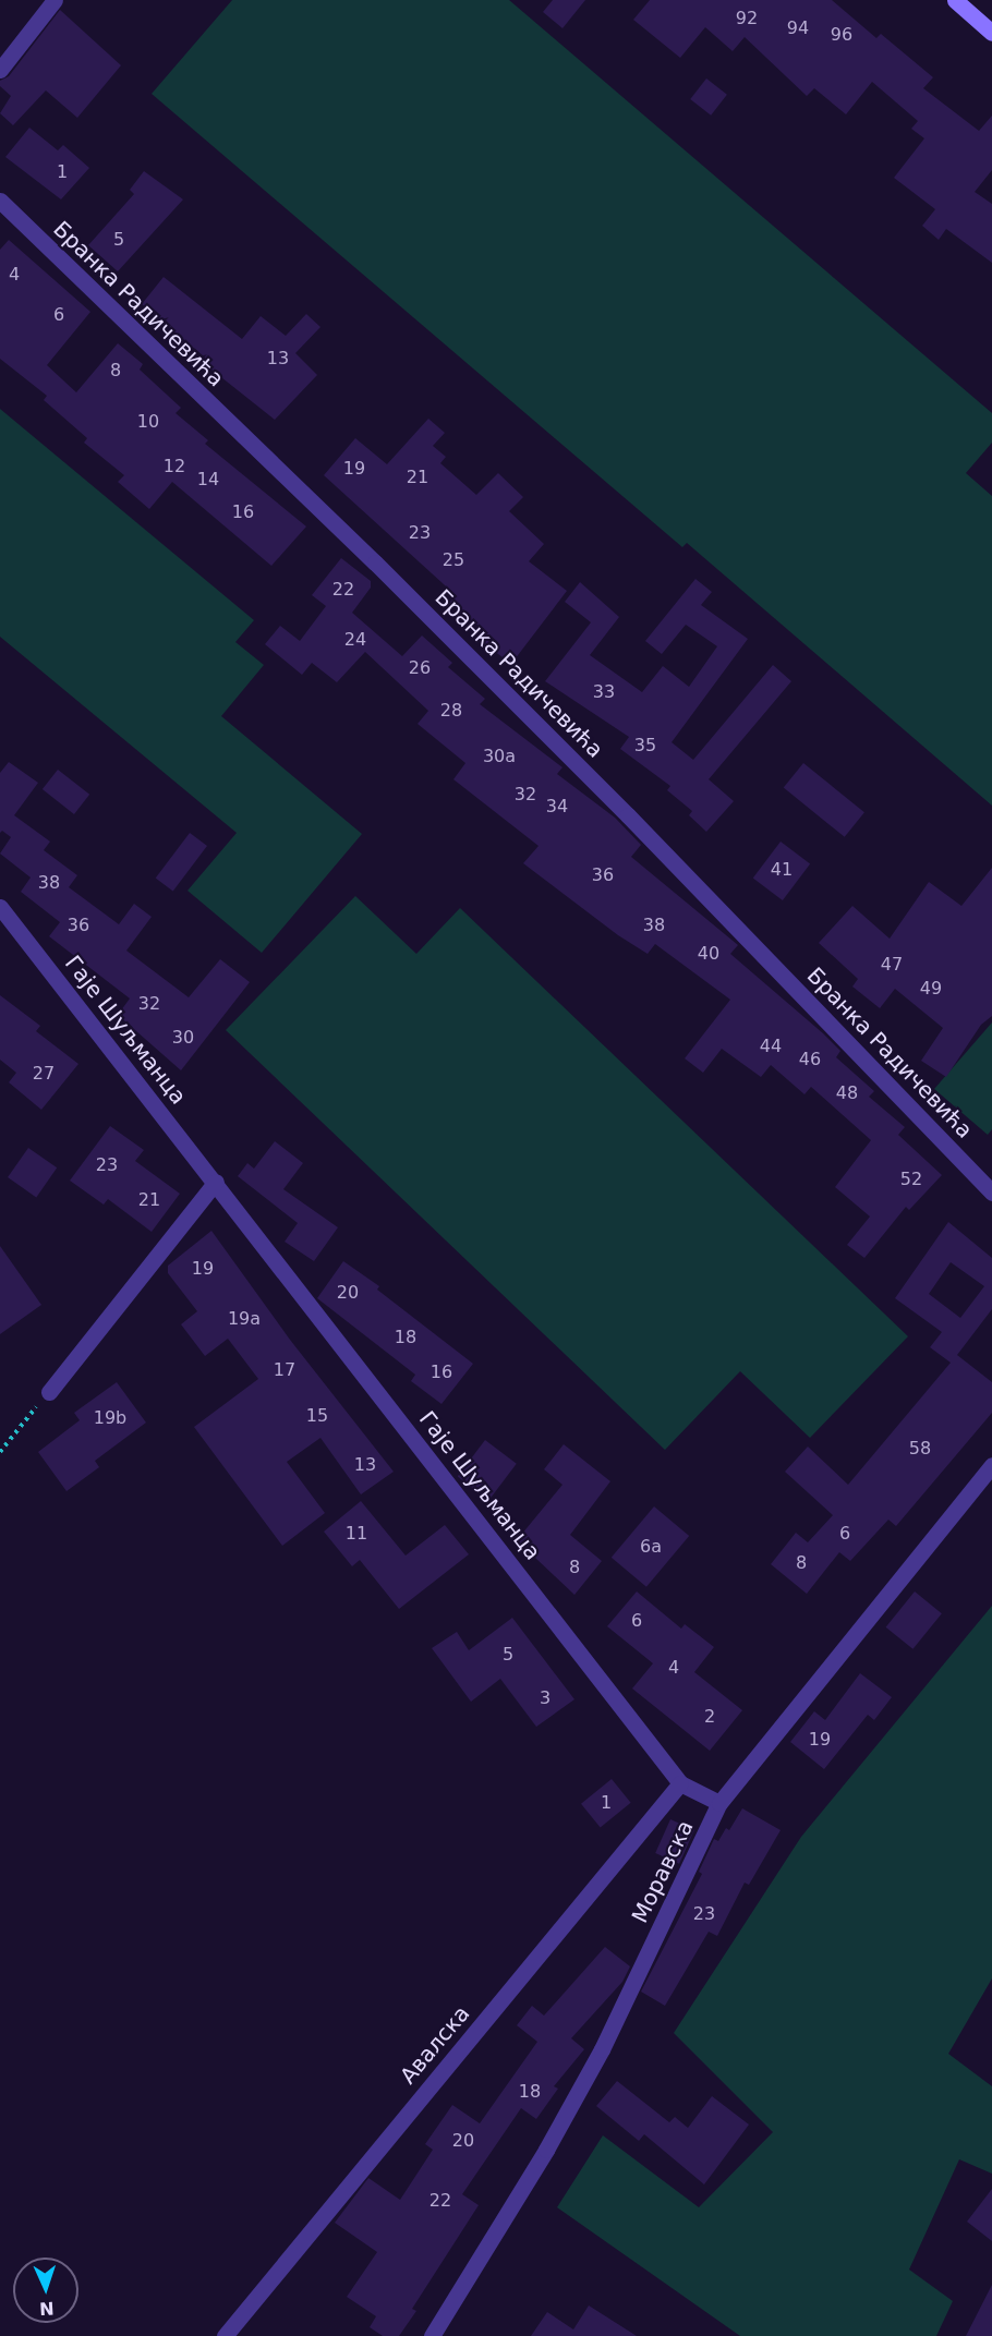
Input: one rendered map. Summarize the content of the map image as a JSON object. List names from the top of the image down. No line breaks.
{"streets":{"street":["Бранка Радичевића","Гаје Шуљманца","Моравска","Авалска"]},"crossings":[["Гаје Шуљманца","Моравска"],["Гаје Шуљманца","Авалска"]],"house_numbers":["92","94","96","1","5","4","6","13","8","10","12","19","21","14","16","23","25","22","24","26","33","28","35","30a","32","34","41","36","38","36","38","40","47","49","32","30","44","46","27","48","23","52","21","19","20","19a","18","17","16","15","19b","58","13","11","6","6a","8","8","6","5","4","3","2","19","1","23","18","20","22"],"north":"bottom"}
